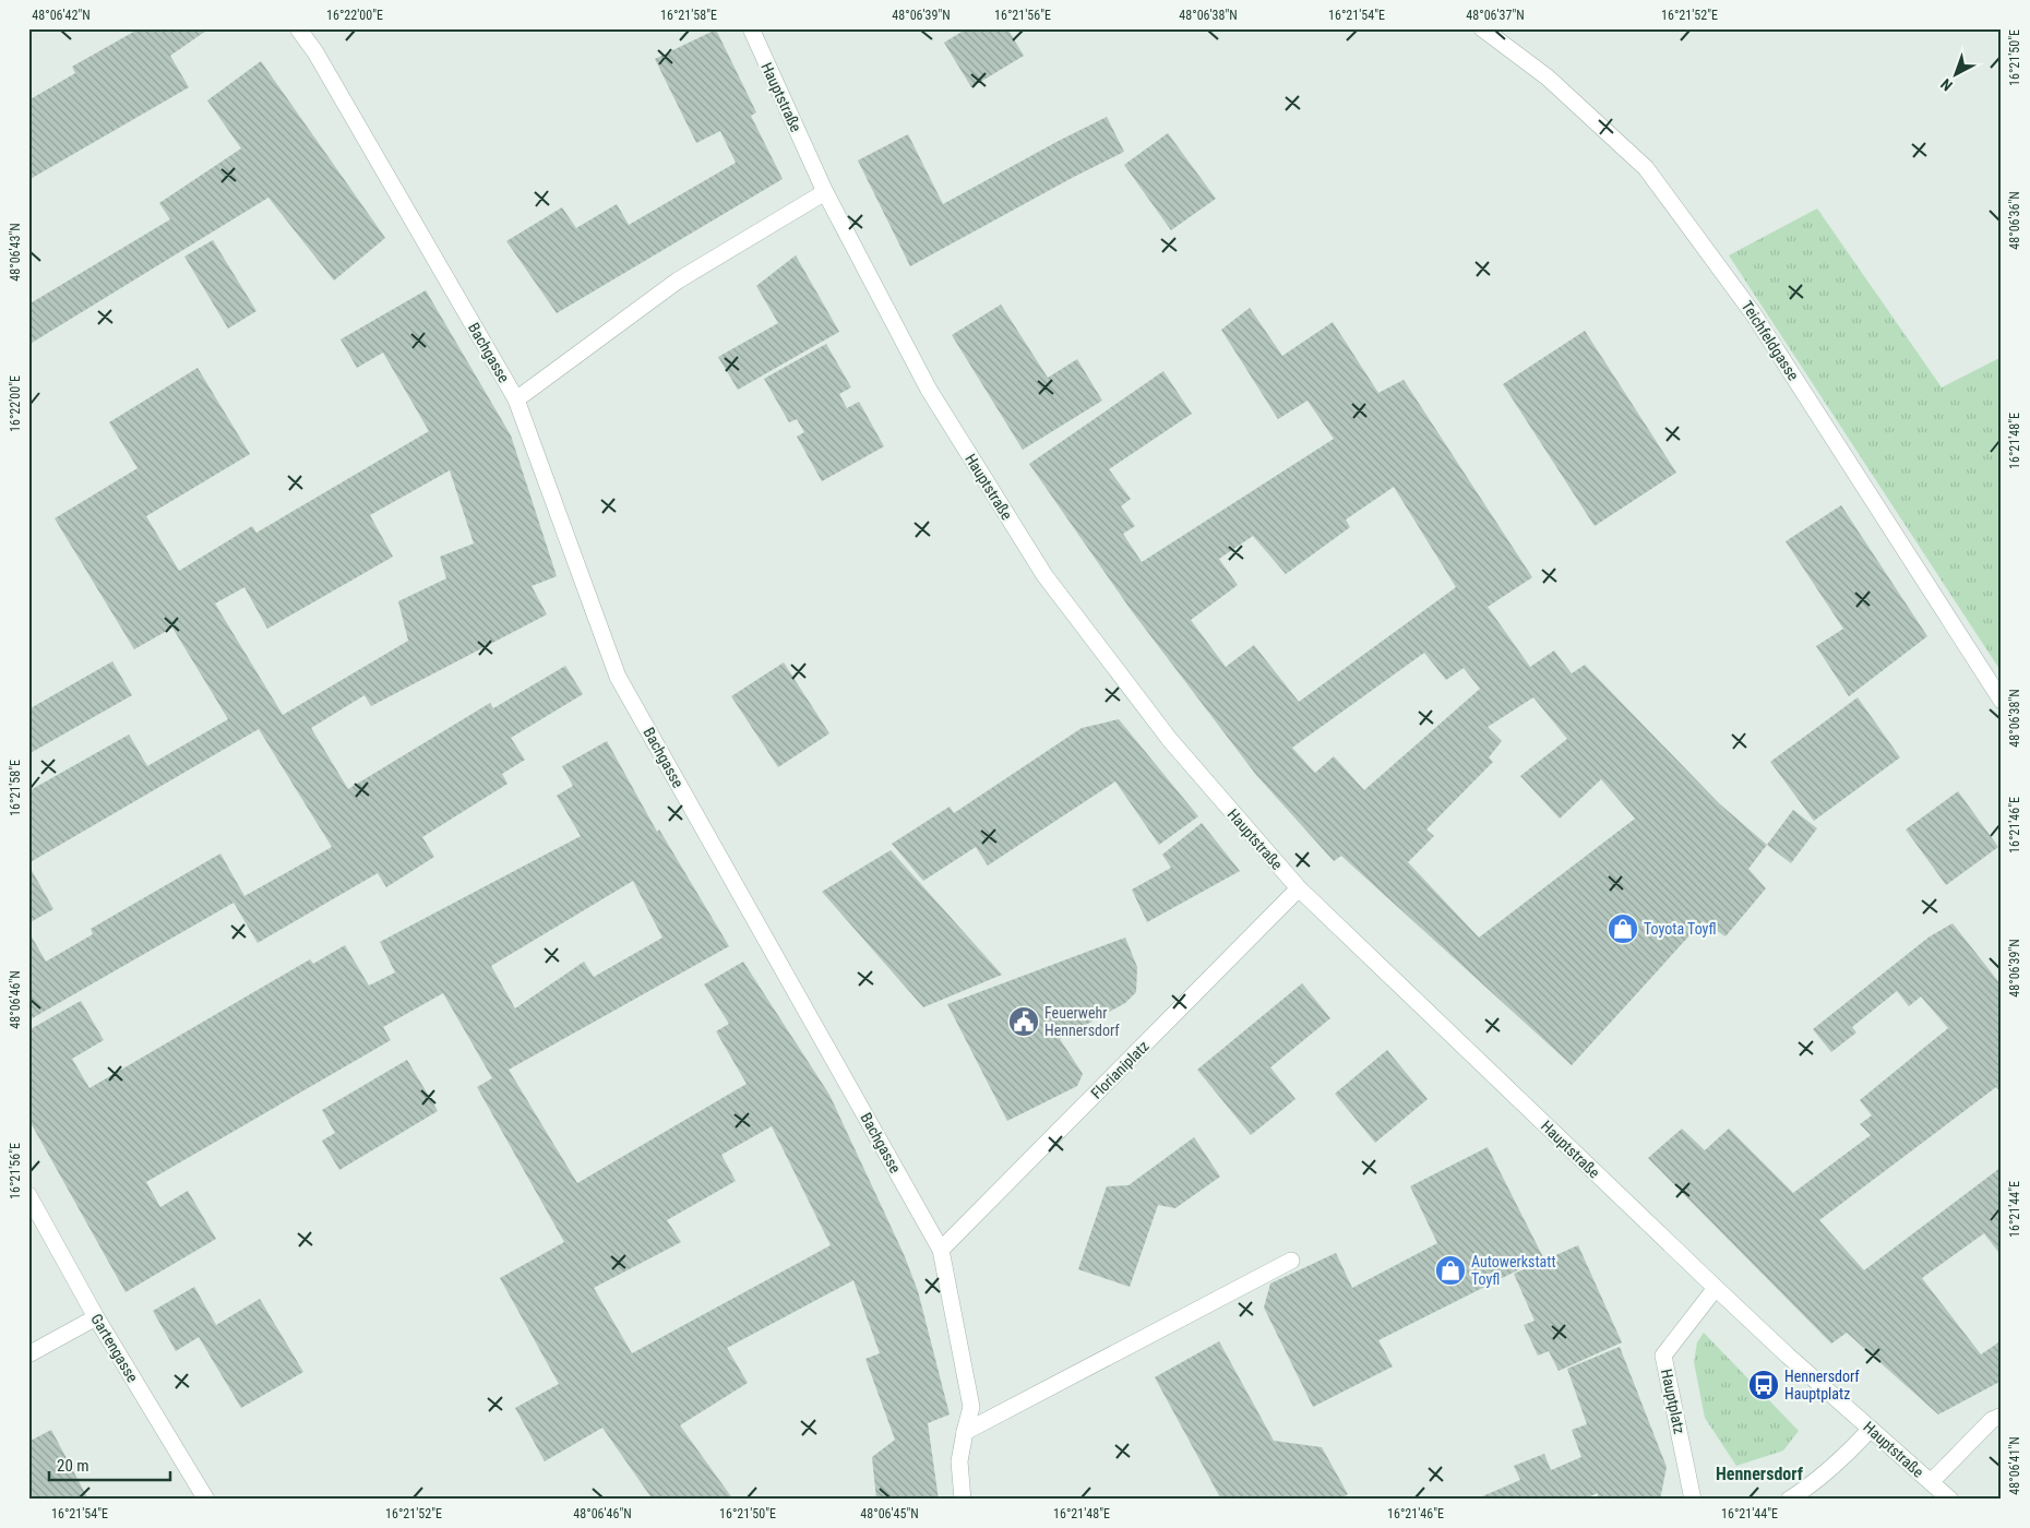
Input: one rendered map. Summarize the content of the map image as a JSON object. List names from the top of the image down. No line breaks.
{"streets":{"street":["Hauptstraße","Teichfeldgasse","Bachgasse","Florianiplatz","Gartengasse","Hauptplatz"]},"crossings":[["Hauptstraße","Florianiplatz"],["Hauptstraße","Hauptplatz"],["Bachgasse","Florianiplatz"]],"districts":["Hennersdorf"],"places":{"shop":["Toyota Toyfl","Autowerkstatt Toyfl"],"public building":["Feuerwehr Hennersdorf"],"bus stop":["Hennersdorf Hauptplatz"]},"scale_bar":"20 m","north":"bottom left","coordinates":["48°06'42\"N","16°22'00\"E","16°21'58\"E","48°06'39\"N","16°21'56\"E","48°06'38\"N","16°21'54\"E","48°06'37\"N","16°21'52\"E","16°21'50\"E","48°06'36\"N","48°06'43\"N","16°21'48\"E","16°21'46\"E","48°06'46\"N","16°21'44\"E","48°06'41\"N","48°06'45\"N"]}
